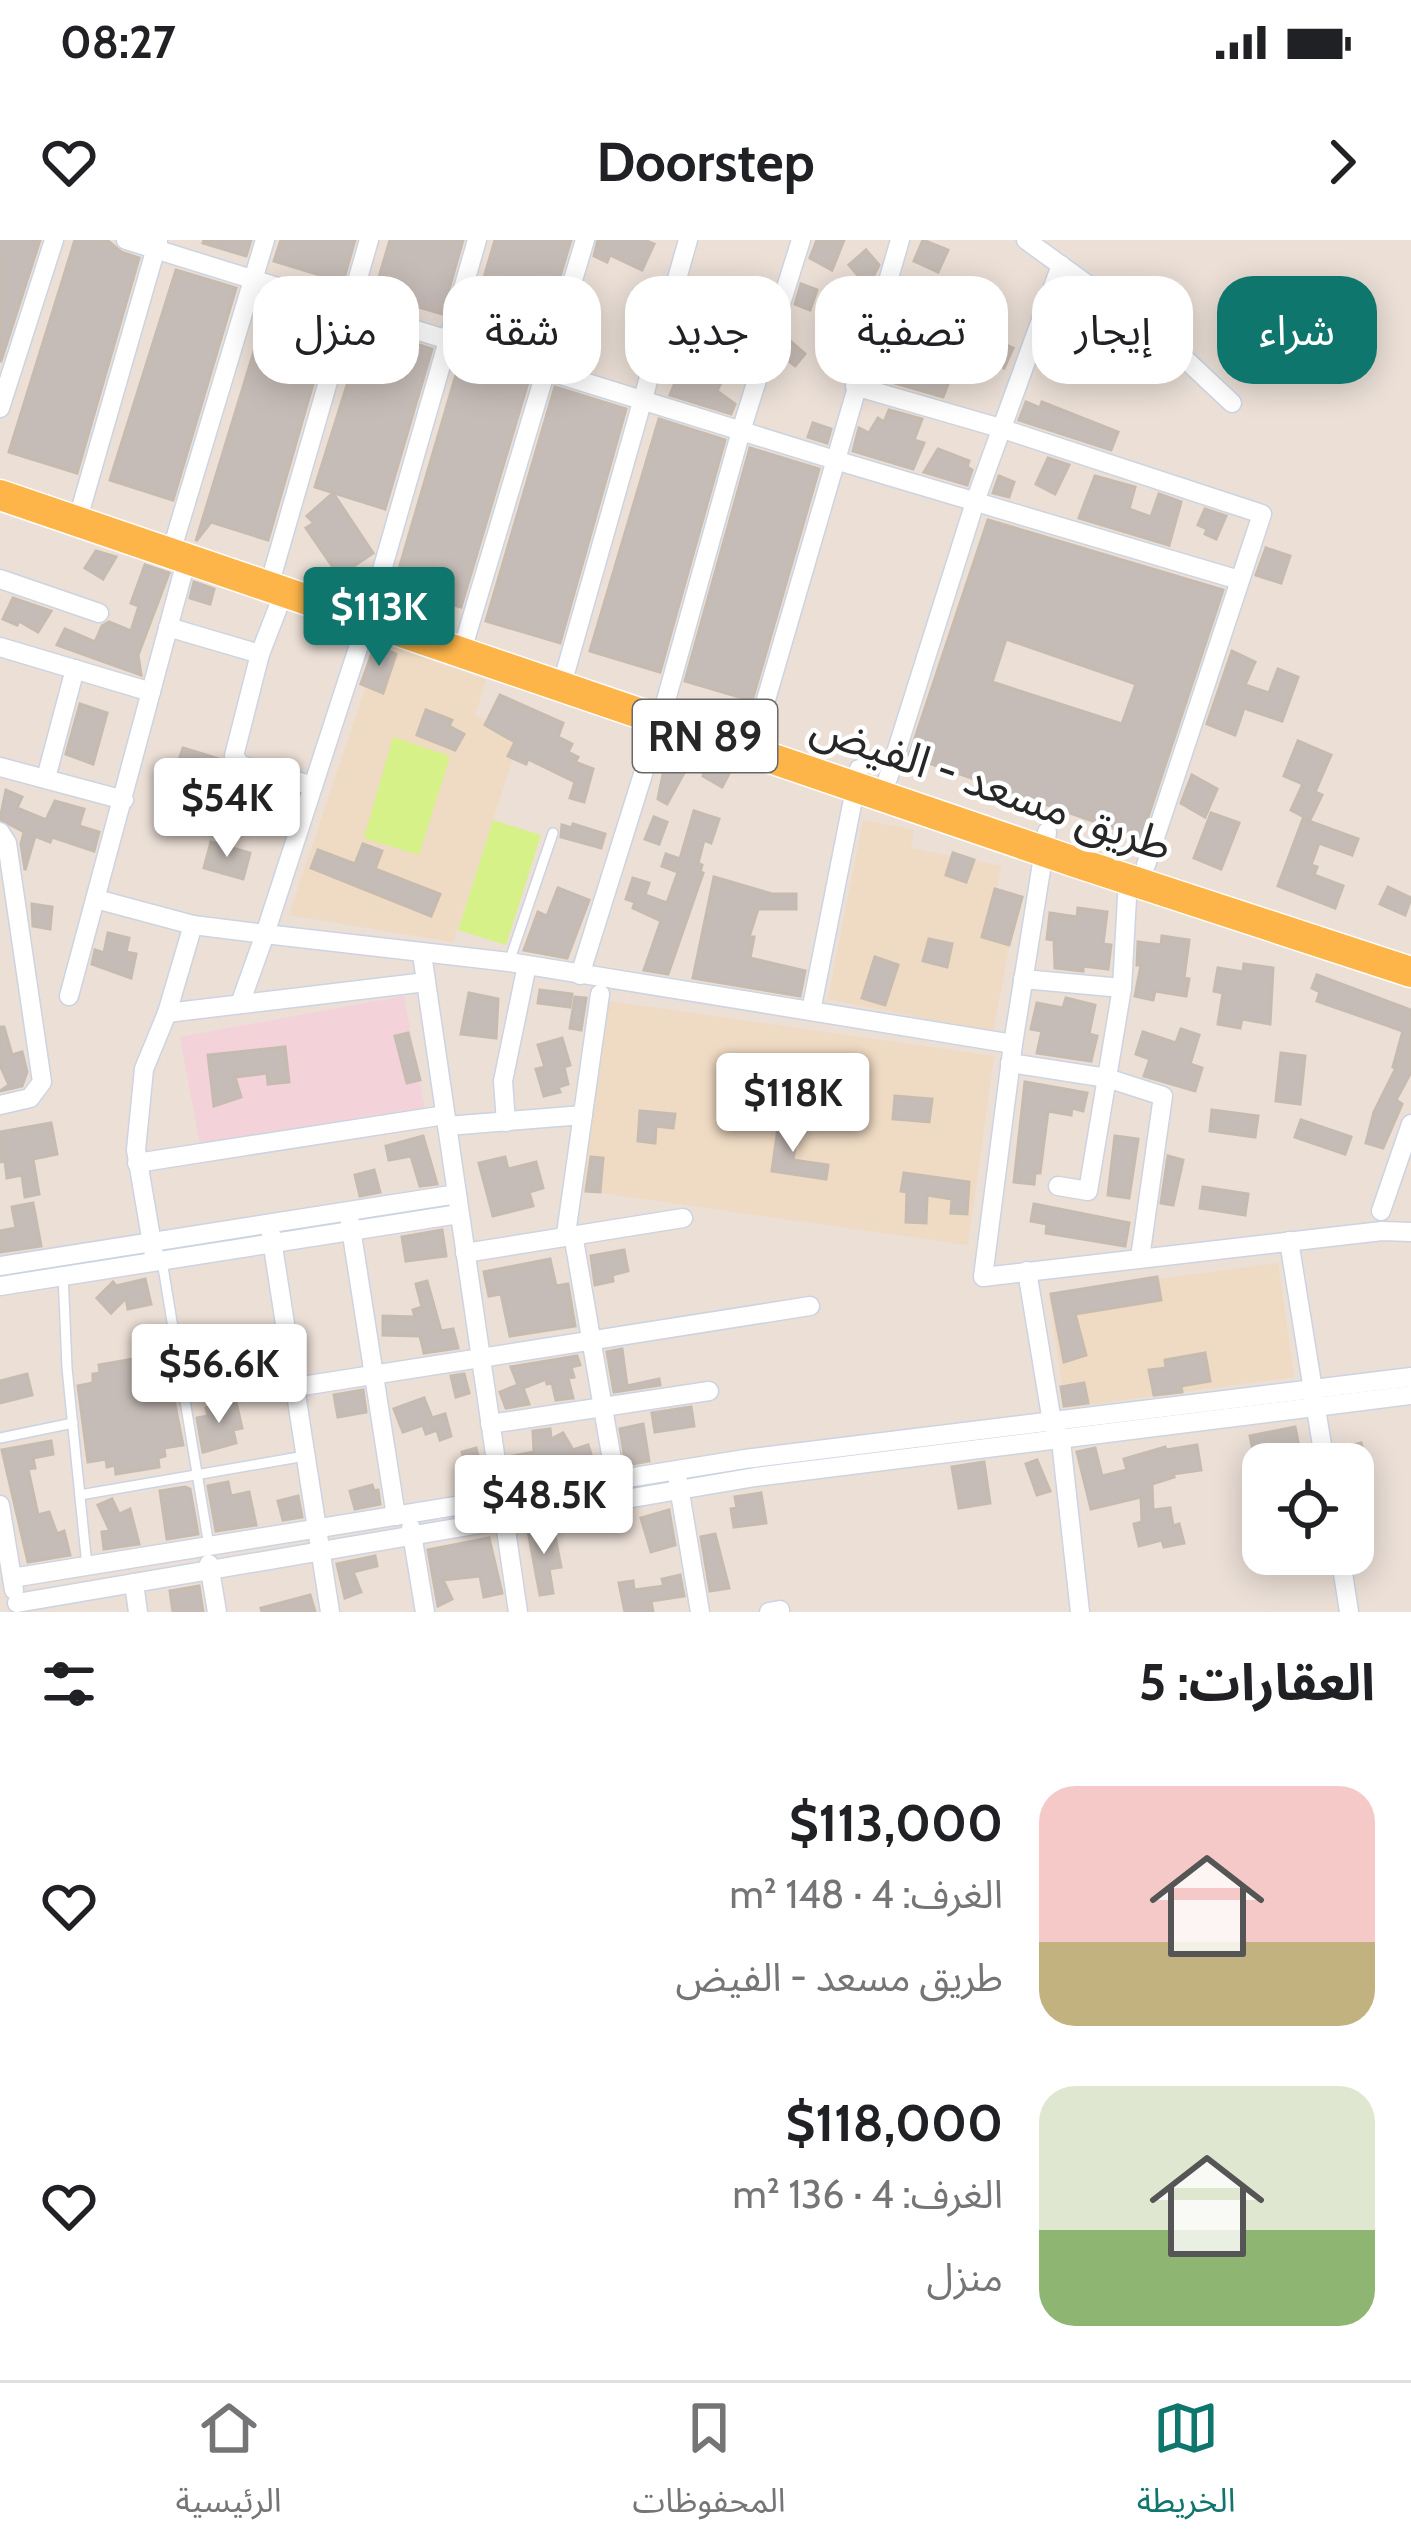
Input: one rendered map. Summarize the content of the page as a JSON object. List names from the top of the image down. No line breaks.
{"streets":{"main road":["RN 89","طريق مسعد - الفيض"]},"page":{"status":"08:27","header":"Doorstep","chip":["شراء","إيجار","تصفية","جديد","شقة","منزل"],"price":["$113K","$54K","$118K","$56.6K","$48.5K"],"heading":"العقارات: 5","list":[{"name":"$113,000","note":"الغرف: 4 · 148 m² · طريق مسعد - الفيض"},{"name":"$118,000","note":"الغرف: 4 · 136 m² · منزل"}],"tabs":["الخريطة","المحفوظات","الرئيسية"]}}
